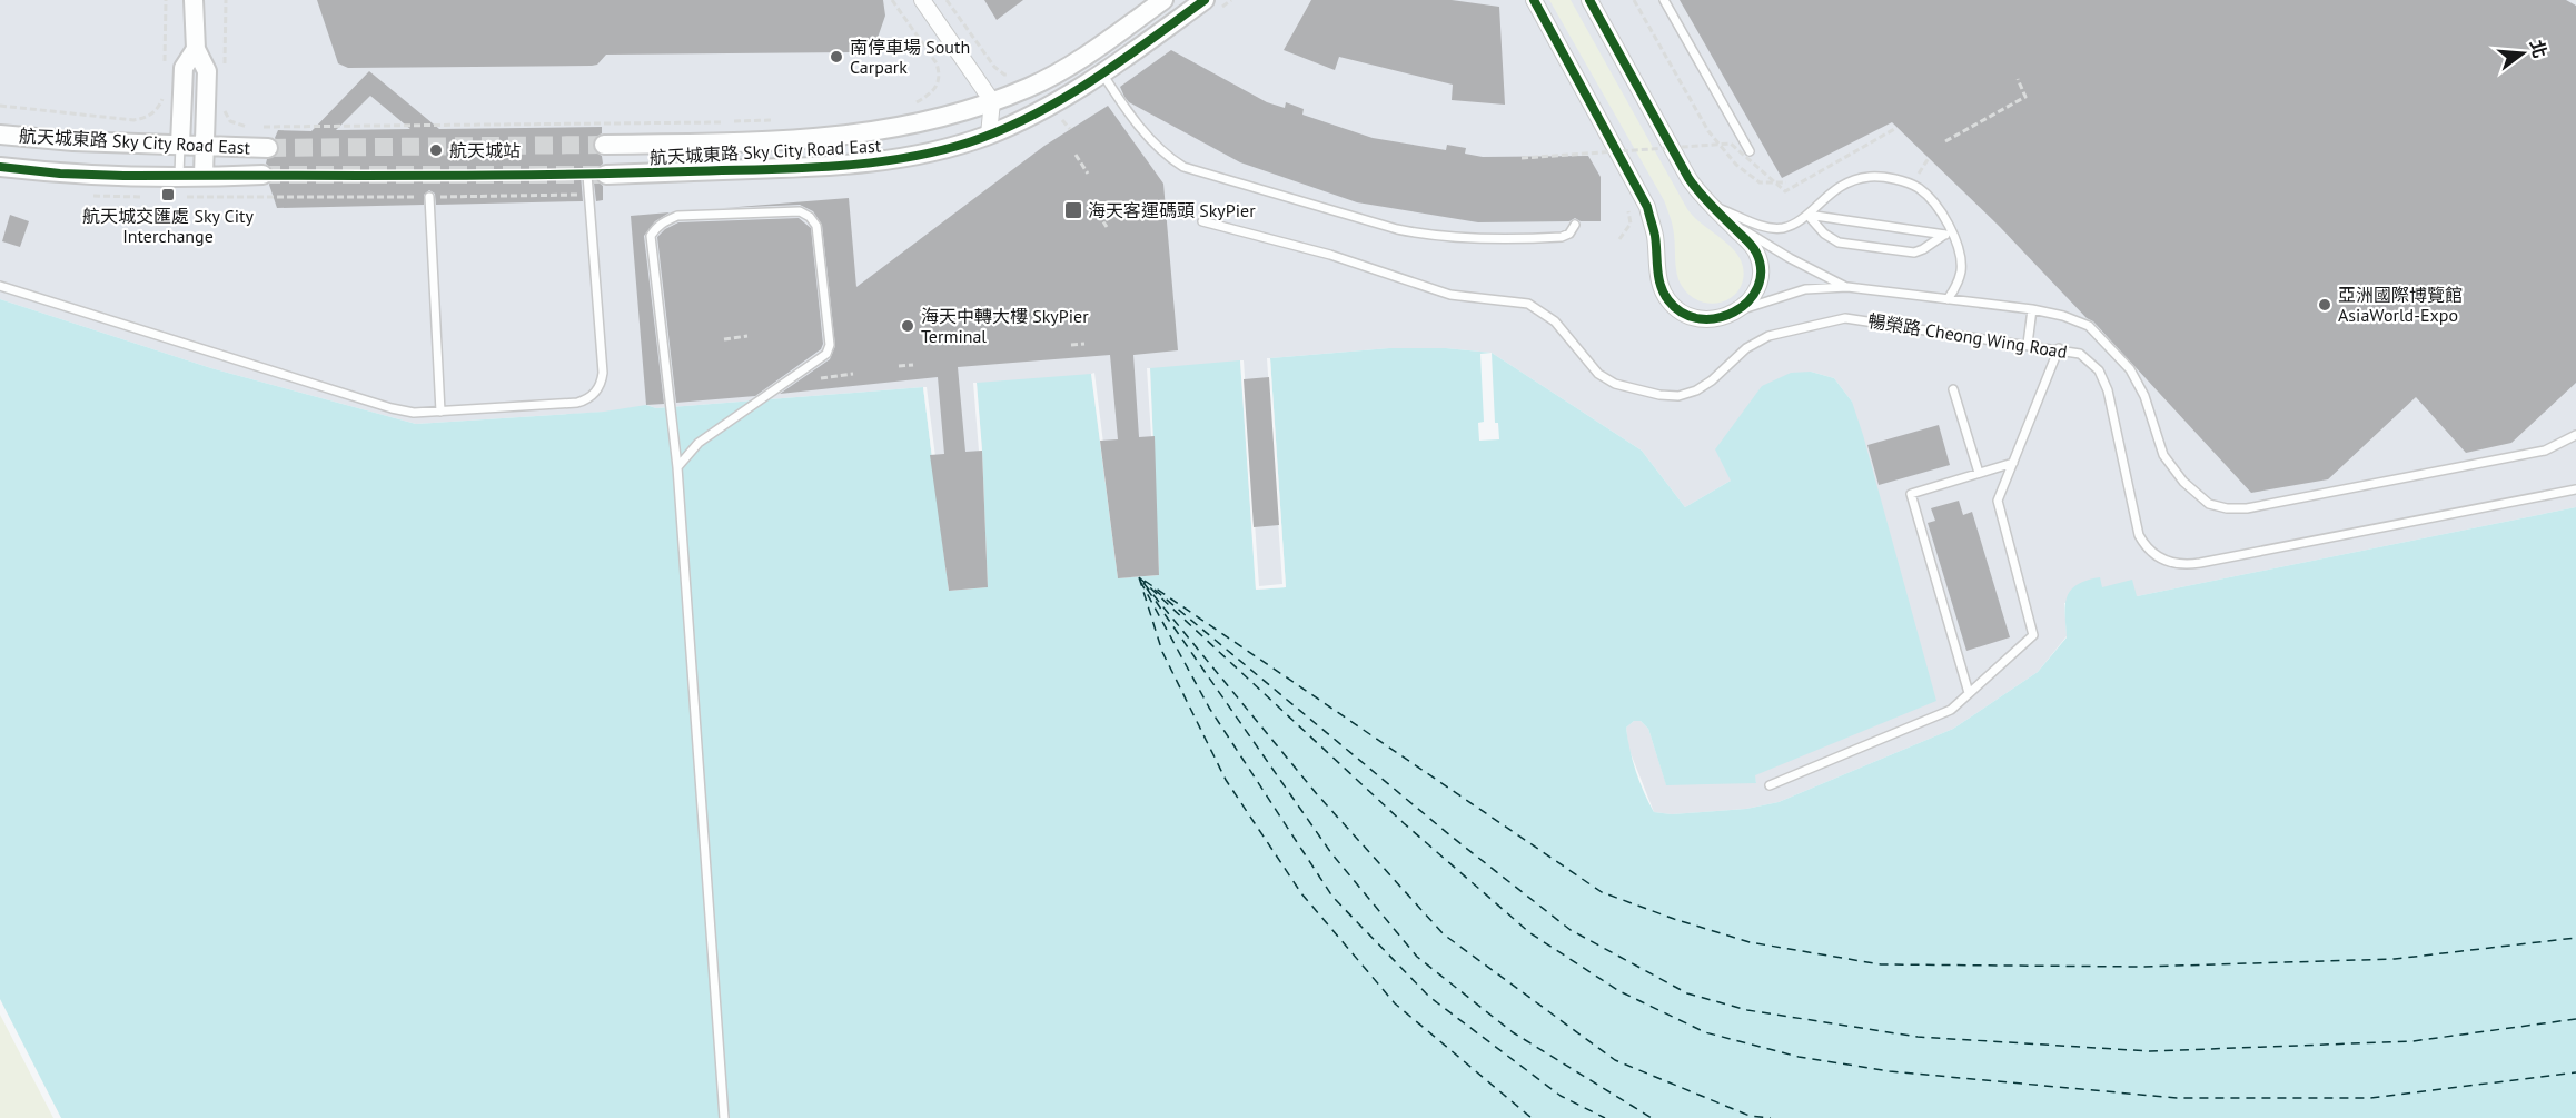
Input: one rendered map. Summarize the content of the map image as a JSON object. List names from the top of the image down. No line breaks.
{"streets":{"street":["航天城東路 Sky City Road East"],"lane":["暢榮路 Cheong Wing Road"]},"places":{"other":["南停車場 South Carpark","航天城站","亞洲國際博覽館 AsiaWorld-Expo","海天中轉大樓 SkyPier Terminal"],"transit":["航天城交匯處 Sky City Interchange","海天客運碼頭 SkyPier"]},"north":"right"}
